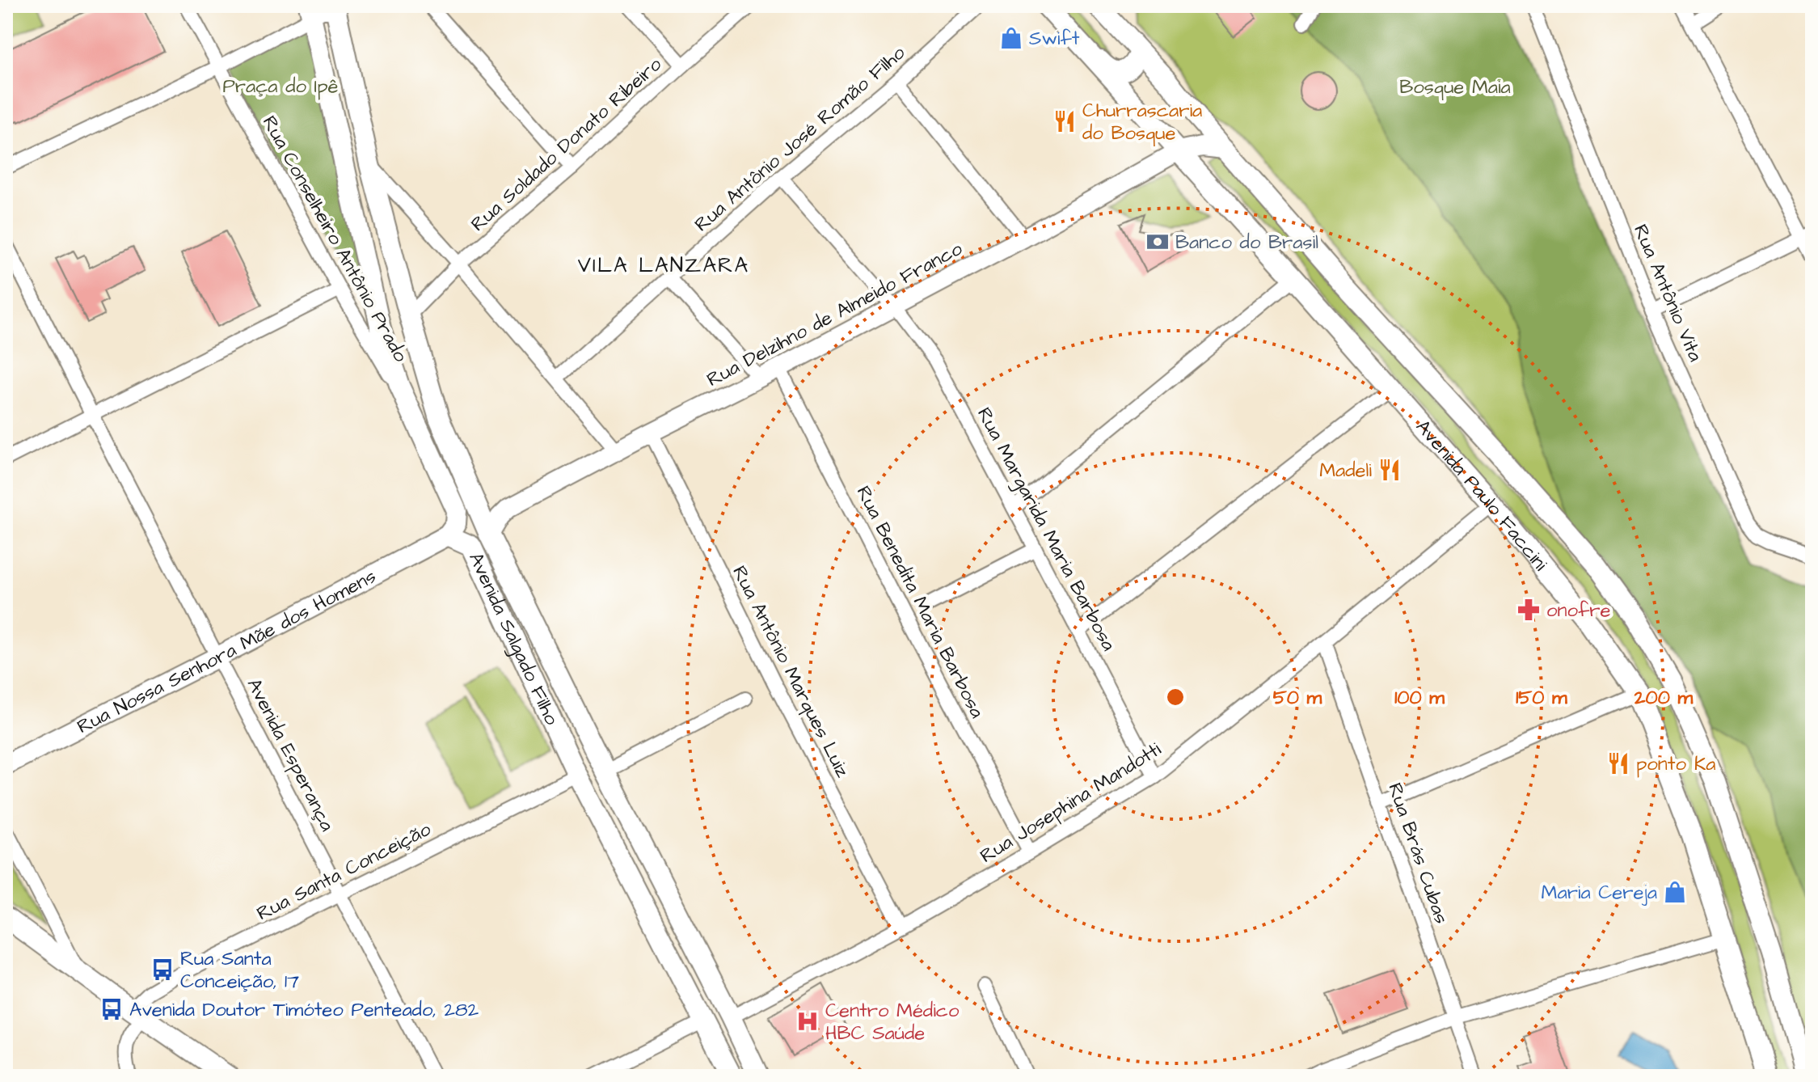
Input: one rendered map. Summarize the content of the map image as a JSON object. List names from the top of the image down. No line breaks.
{"streets":{"main road":["Avenida Paulo Faccini","Avenida Salgado Filho","Rua Nossa Senhora Mãe dos Homens"],"street":["Rua Antônio José Romão Filho","Rua Soldado Donato Ribeiro","Rua Conselheiro Antônio Prado","Rua Antônio Vita","Rua Delzihno de Almeido Franco","Rua Margarida Maria Barbosa","Rua Benedita Maria Barbosa","Rua Antônio Marques Luiz","Avenida Esperança","Rua Josephina Mandotti","Rua Brás Cubas","Rua Santa Conceição"]},"crossings":[["Rua Antônio José Romão Filho","Rua Margarida Maria Barbosa"],["Rua Soldado Donato Ribeiro","Avenida Salgado Filho"],["Rua Conselheiro Antônio Prado","Avenida Salgado Filho"],["Rua Delzihno de Almeido Franco","Avenida Paulo Faccini"],["Rua Delzihno de Almeido Franco","Rua Margarida Maria Barbosa"],["Rua Delzihno de Almeido Franco","Rua Benedita Maria Barbosa"],["Rua Delzihno de Almeido Franco","Avenida Salgado Filho"],["Rua Delzihno de Almeido Franco","Rua Antônio Marques Luiz"],["Avenida Paulo Faccini","Rua Josephina Mandotti"],["Rua Margarida Maria Barbosa","Rua Josephina Mandotti"],["Rua Benedita Maria Barbosa","Rua Josephina Mandotti"],["Avenida Salgado Filho","Rua Nossa Senhora Mãe dos Homens"],["Avenida Salgado Filho","Rua Josephina Mandotti"],["Avenida Salgado Filho","Rua Santa Conceição"],["Rua Nossa Senhora Mãe dos Homens","Avenida Esperança"],["Rua Antônio Marques Luiz","Rua Josephina Mandotti"],["Avenida Esperança","Rua Santa Conceição"],["Rua Josephina Mandotti","Rua Brás Cubas"]],"districts":["VILA LANZARA"],"parks":["Praça do Ipê","Bosque Maia"],"places":{"shop":["Swift","Maria Cereja"],"restaurant":["Churrascaria do Bosque","Madeli","ponto Ka"],"bank":["Banco do Brasil"],"pharmacy":["onofre"],"bus stop":["Rua Santa Conceição, 17","Avenida Doutor Timóteo Penteado, 282"],"hospital":["Centro Médico HBC Saúde"]},"rings":["50 m","100 m","150 m","200 m"]}
